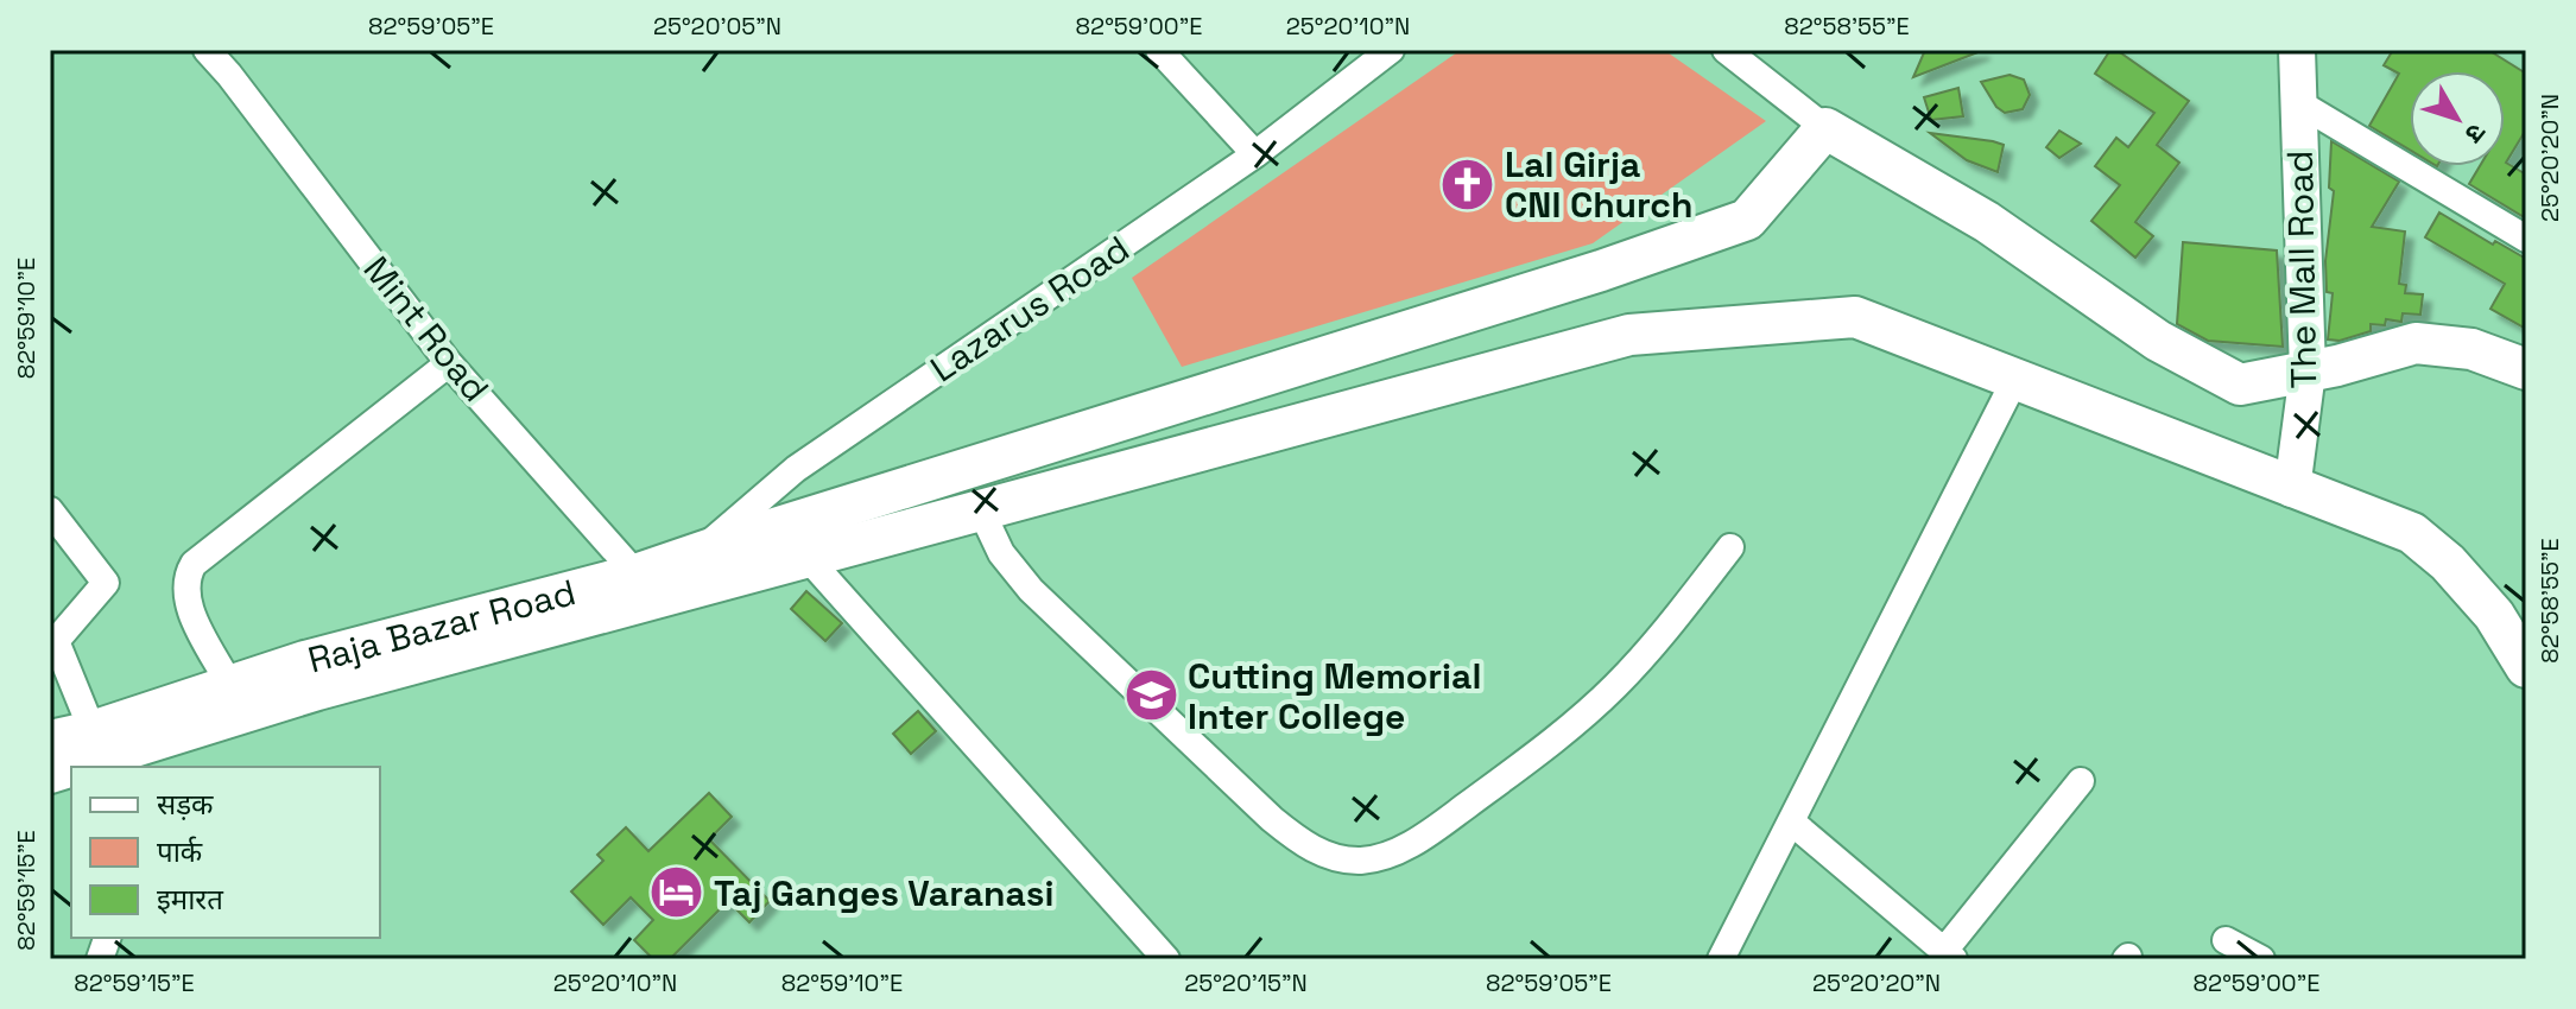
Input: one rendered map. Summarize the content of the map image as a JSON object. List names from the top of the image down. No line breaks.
{"streets":{"main road":["Raja Bazar Road"],"street":["The Mall Road","Lazarus Road","Mint Road"]},"crossings":[["The Mall Road","Raja Bazar Road"],["Lazarus Road","Raja Bazar Road"],["Mint Road","Raja Bazar Road"]],"places":{"church":["Lal Girja CNI Church"],"school or university":["Cutting Memorial Inter College"],"hotel":["Taj Ganges Varanasi"]},"legend":["सड़क","पार्क","इमारत"],"north":"bottom right","coordinates":["82°59'05\"E","25°20'05\"N","82°59'00\"E","25°20'10\"N","82°58'55\"E","25°20'20\"N","82°59'10\"E","82°59'15\"E","25°20'15\"N"]}
